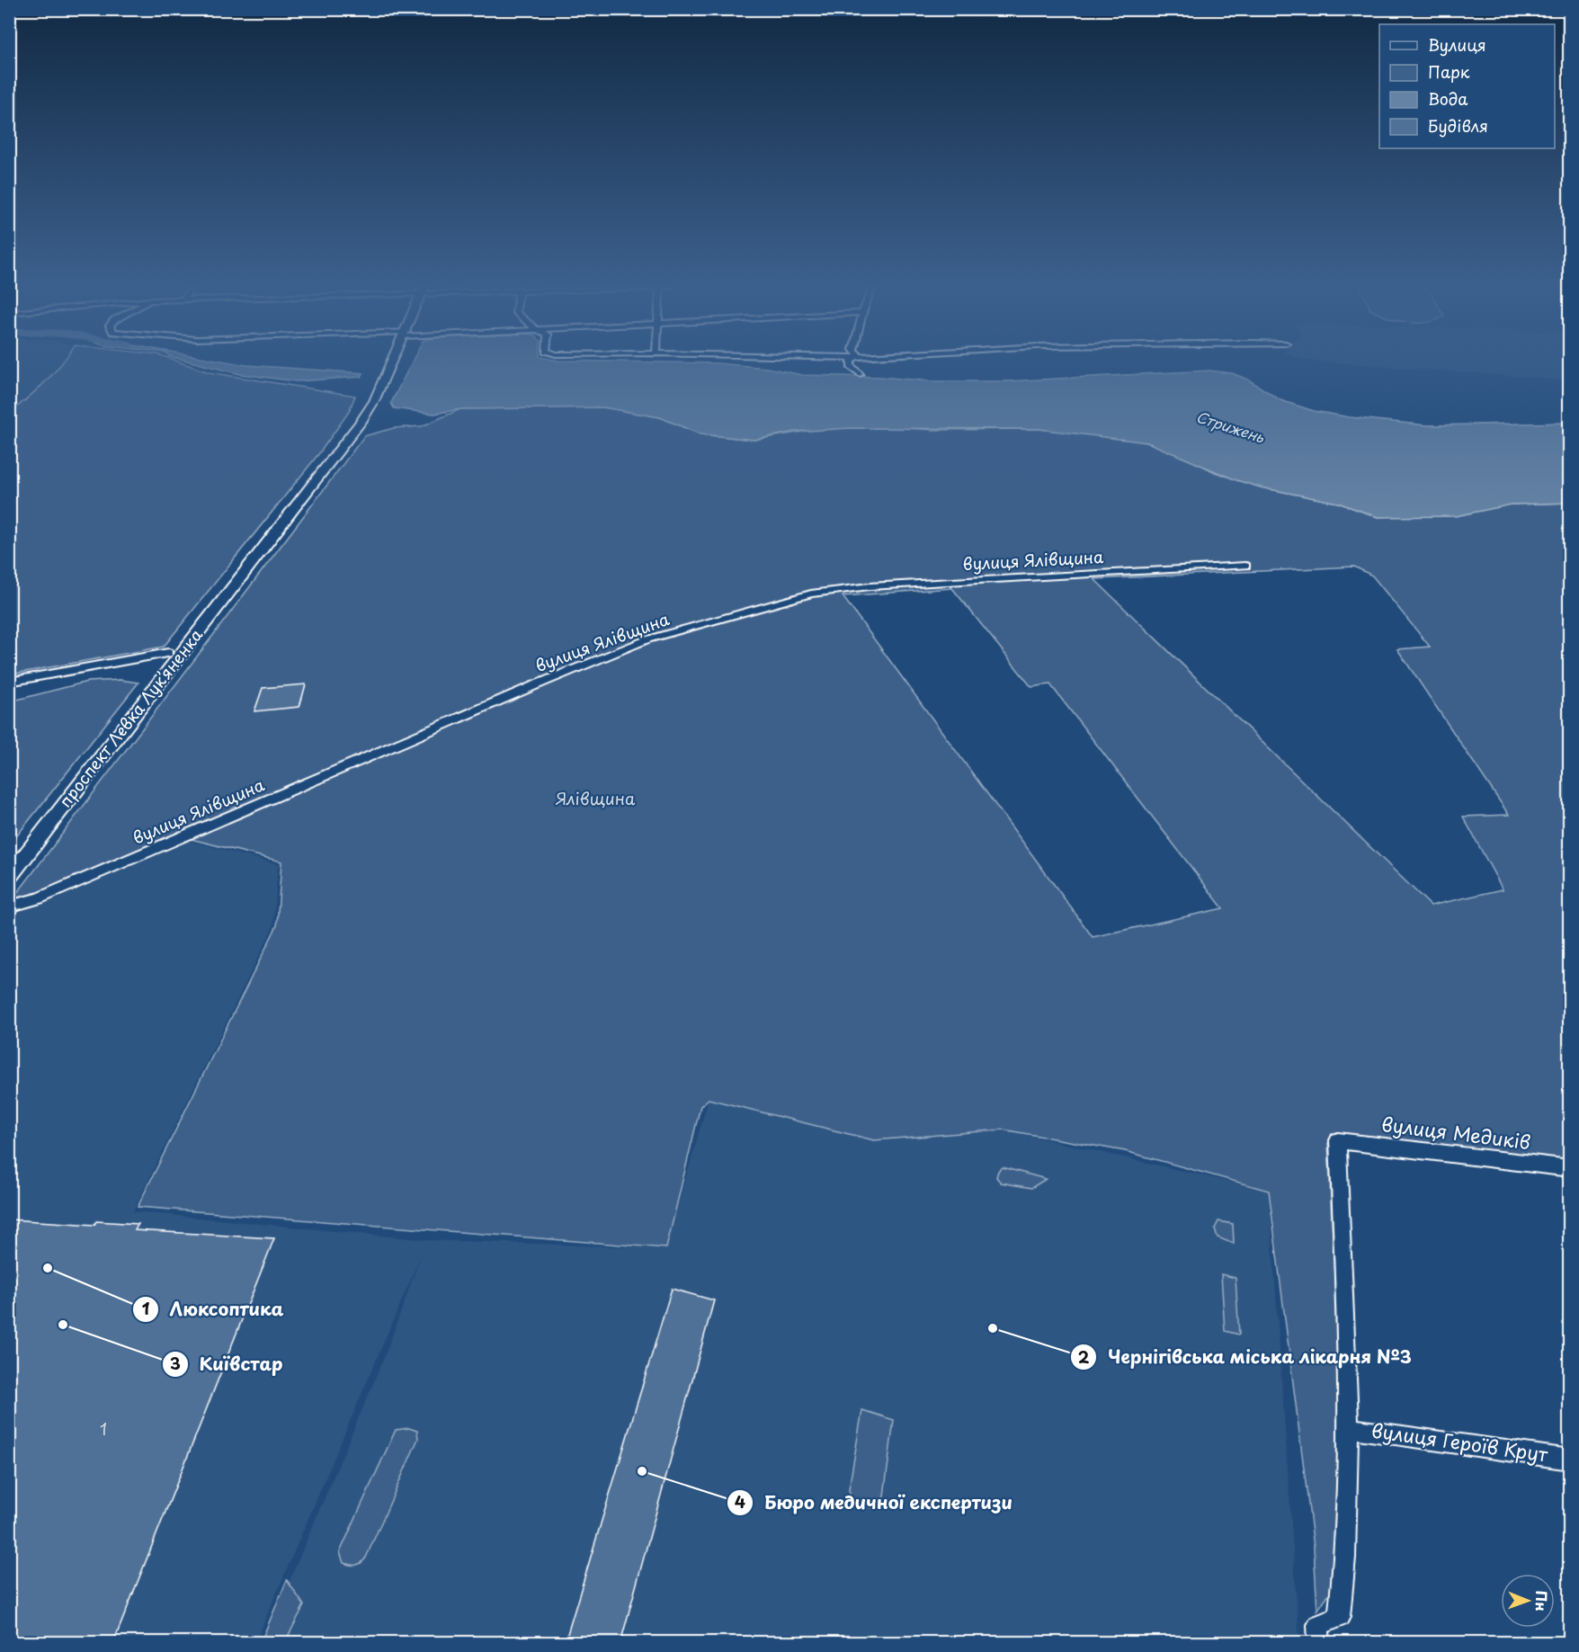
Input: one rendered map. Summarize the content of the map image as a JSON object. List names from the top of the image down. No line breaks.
{"streets":{"main road":["проспект Левка Лукʼяненка"],"street":["вулиця Ялівщина","вулиця Медиків","вулиця Героїв Крут"]},"crossings":[["вулиця Медиків","вулиця Героїв Крут"]],"water":["Стрижень"],"parks":["Ялівщина"],"places":["Люксоптика","Київстар","Чернігівська міська лікарня №3","Бюро медичної експертизи"],"house_numbers":["1"],"legend":["Вулиця","Парк","Вода","Будівля"],"north":"right"}
